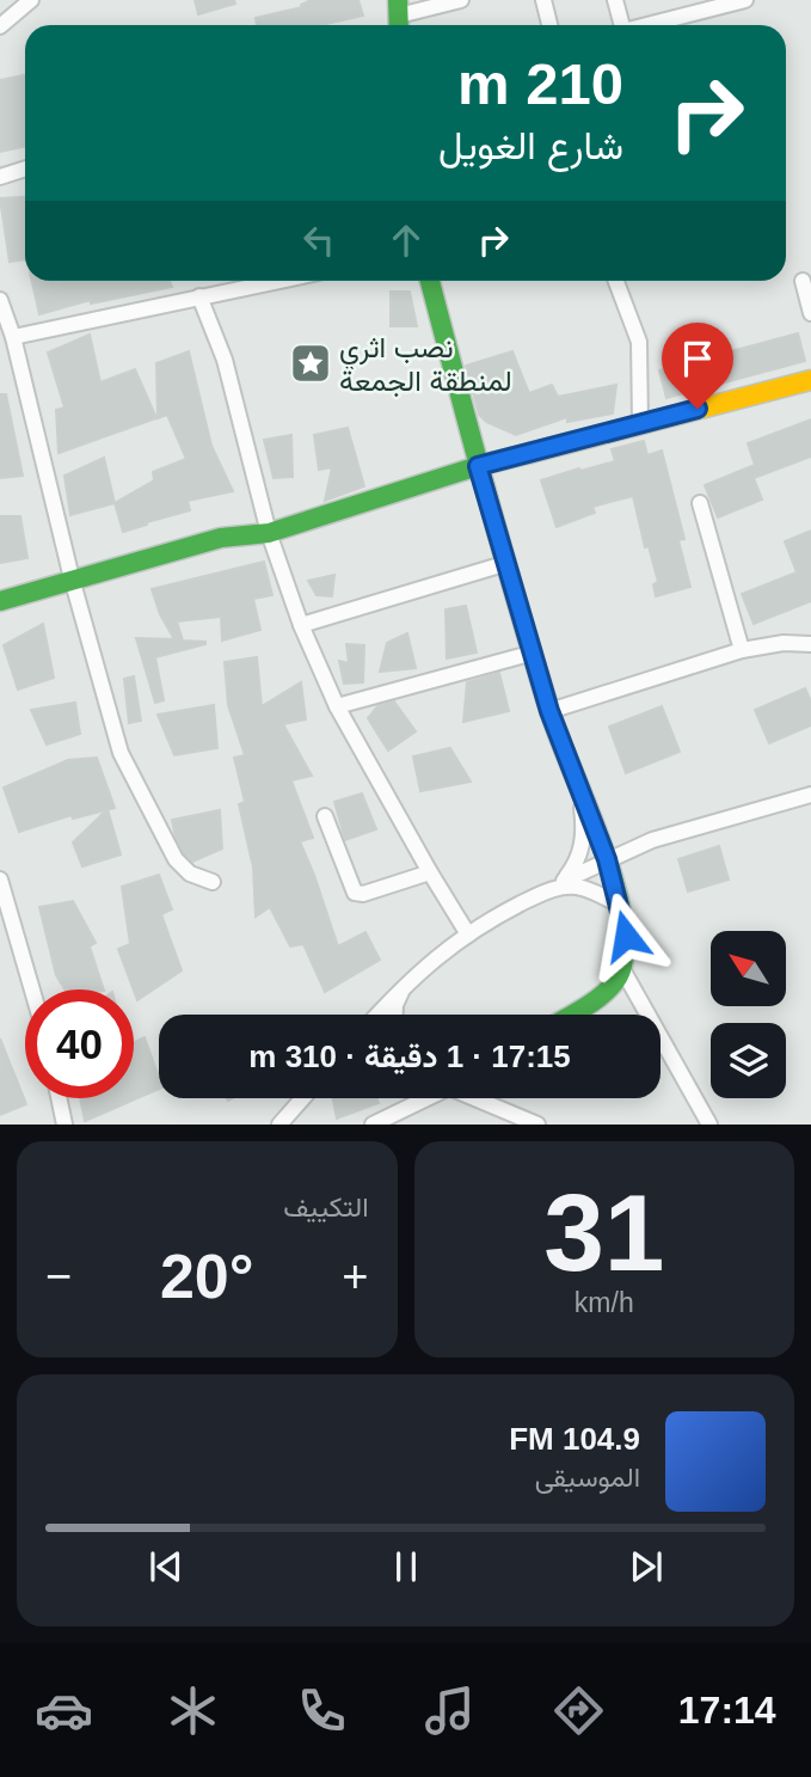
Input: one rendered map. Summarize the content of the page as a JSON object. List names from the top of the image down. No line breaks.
{"places":{"place":["نصب اثري لمنطقة الجمعة"]},"north":"top left","page":{"turn":["210 m","شارع الغويل"],"limit":"40","trip":"17:15 · 1 دقيقة · 310 m","tile":[["31","km/h"],"التكييف"],"heat":["−","20°","+"],"song":["104.9 FM","الموسيقى"],"tabs":"17:14"}}
